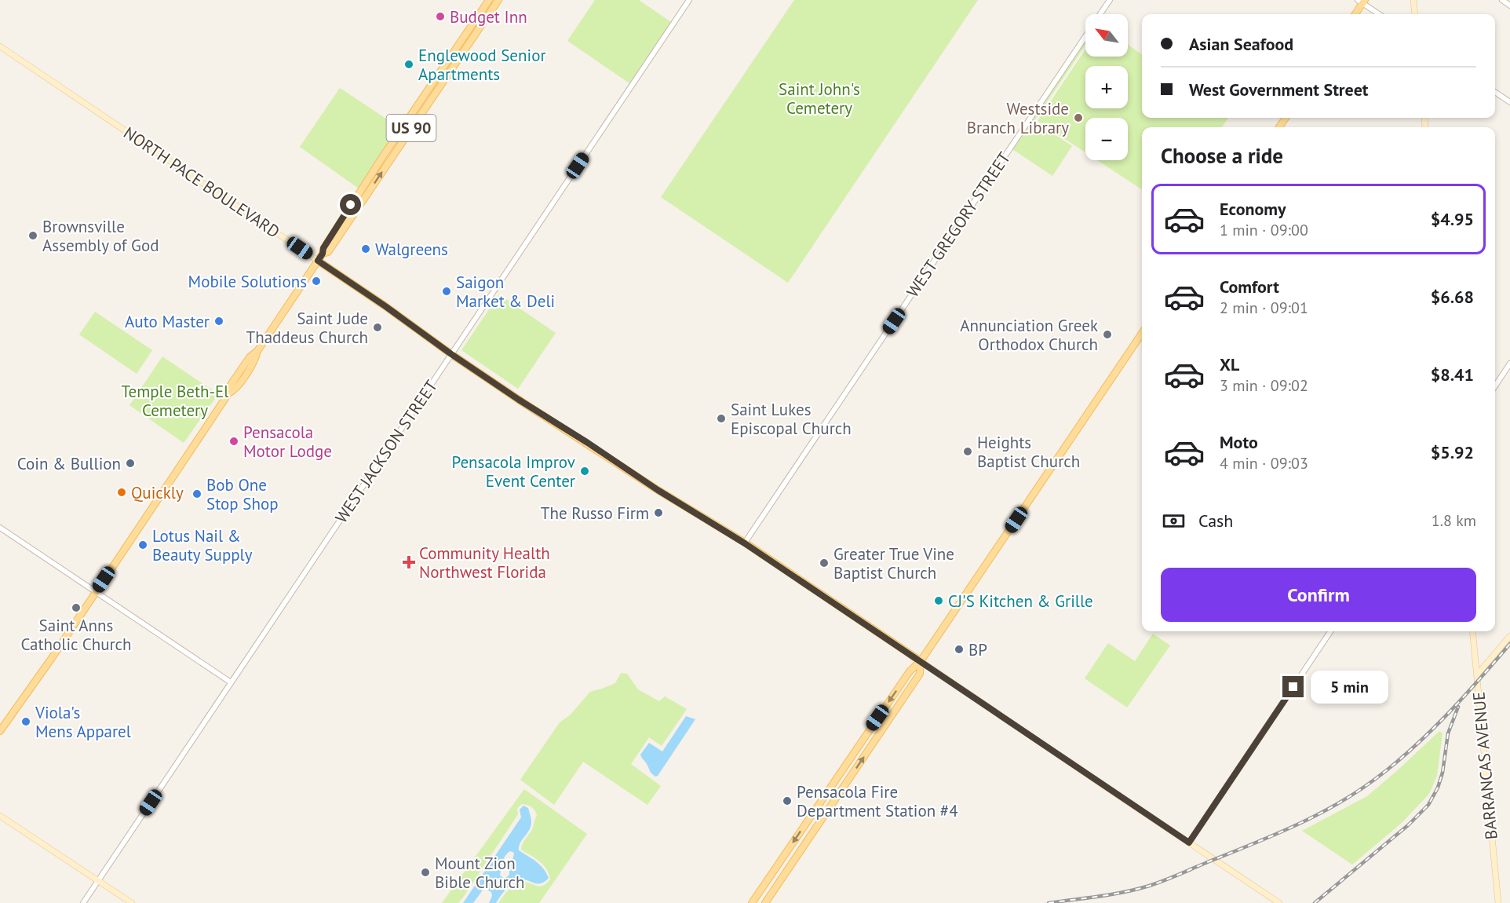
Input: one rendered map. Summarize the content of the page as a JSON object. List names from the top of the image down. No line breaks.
{"streets":{"main road":["US 90","NORTH PACE BOULEVARD","BARRANCAS AVENUE"],"street":["WEST GREGORY STREET","WEST JACKSON STREET"]},"crossings":[["US 90","NORTH PACE BOULEVARD"],["NORTH PACE BOULEVARD","WEST GREGORY STREET"],["NORTH PACE BOULEVARD","WEST JACKSON STREET"]],"parks":["Saint John's Cemetery","Temple Beth-El Cemetery"],"places":{"other":["Budget Inn","Englewood Senior Apartments","Westside Branch Library","Brownsville Assembly of God","Walgreens","Mobile Solutions","Saigon Market & Deli","Auto Master","Saint Jude Thaddeus Church","Annunciation Greek Orthodox Church","Saint Lukes Episcopal Church","Pensacola Motor Lodge","Heights Baptist Church","Coin & Bullion","Pensacola Improv Event Center","Quickly","Bob One Stop Shop","The Russo Firm","Lotus Nail & Beauty Supply","Greater True Vine Baptist Church","CJ'S Kitchen & Grille","Saint Anns Catholic Church","BP","Viola's Mens Apparel","Pensacola Fire Department Station #4","Mount Zion Bible Church"],"health":["Community Health Northwest Florida"]},"north":"top left","page":{"map_buttons":["+","−"],"banner":["Asian Seafood","West Government Street"],"heading":"Choose a ride","list":[{"name":"Economy","note":"1 min · 09:00","value":"$4.95"},{"name":"Comfort","note":"2 min · 09:01","value":"$6.68"},{"name":"XL","note":"3 min · 09:02","value":"$8.41"},{"name":"Moto","note":"4 min · 09:03","value":"$5.92"}],"pay":["Cash","1.8 km"],"buttons":"Confirm","bubble":"5 min"}}
